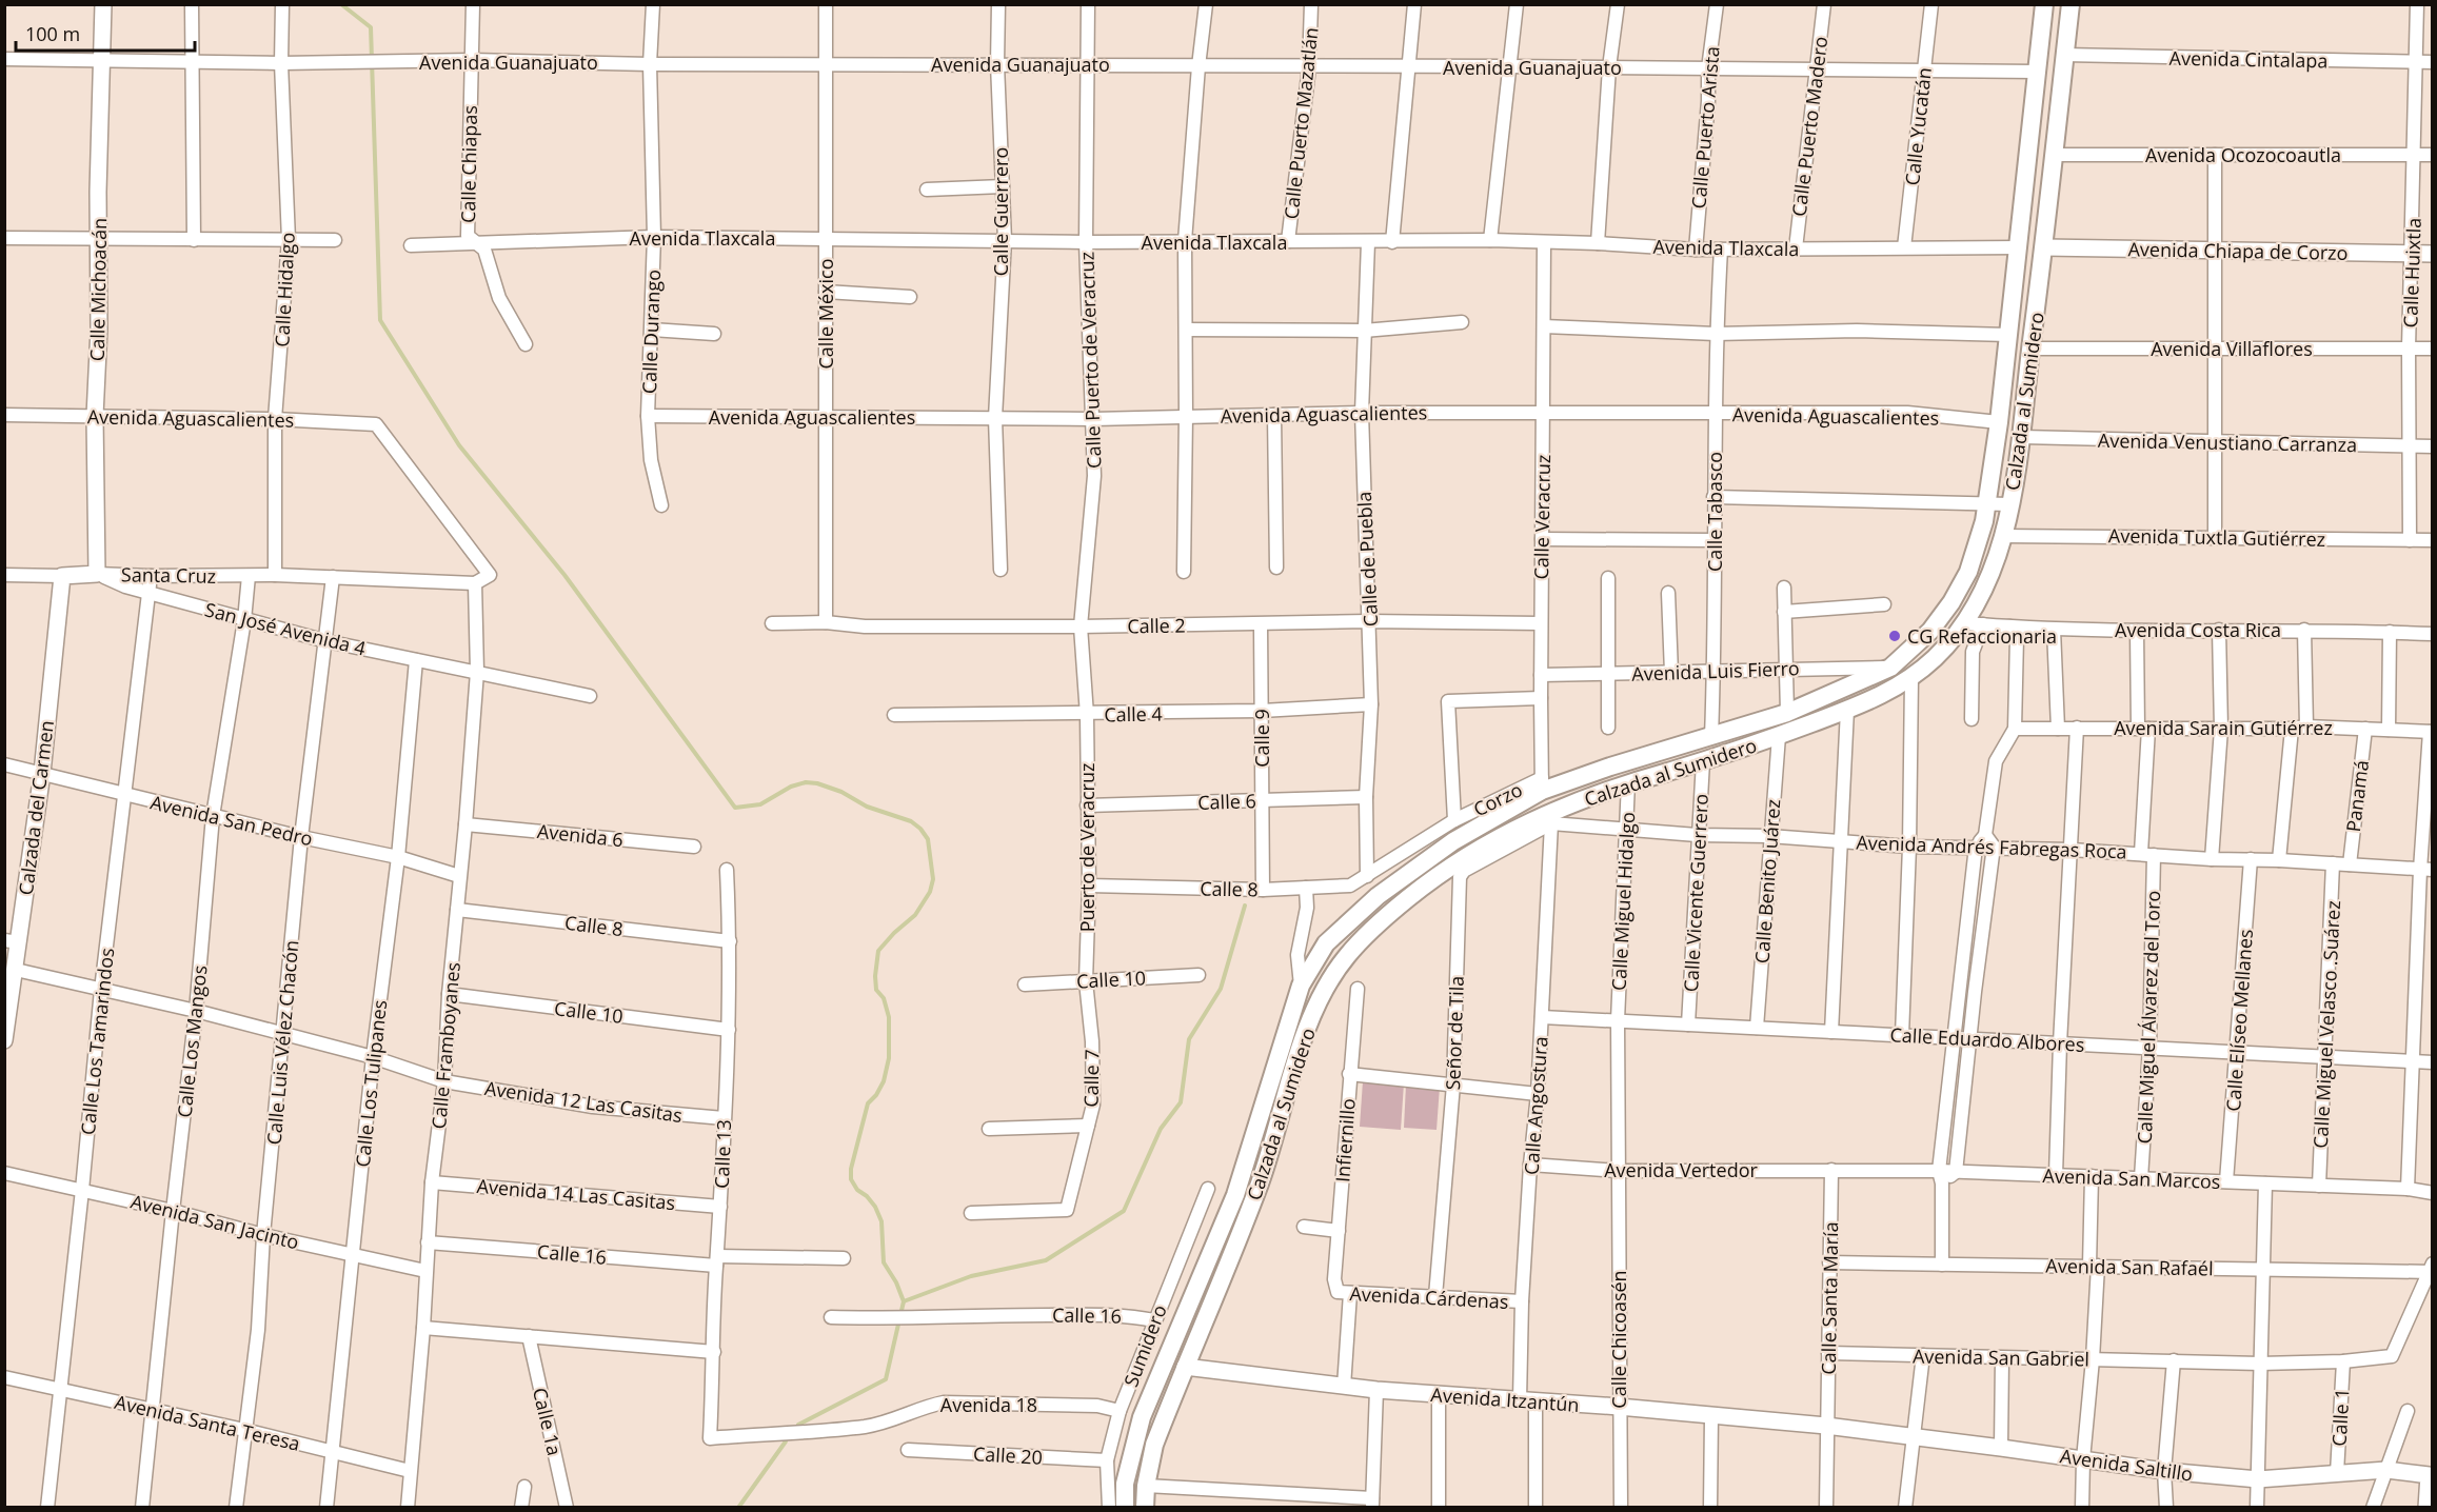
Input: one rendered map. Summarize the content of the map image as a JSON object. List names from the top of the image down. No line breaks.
{"streets":{"main road":["Calzada al Sumidero"],"street":["Avenida Cintalapa","Avenida Guanajuato","Calle Puerto Mazatlán","Calle Puerto Madero","Calle Yucatán","Calle Puerto Arista","Avenida Ocozocoautla","Calle Chiapas","Calle Guerrero","Avenida Tlaxcala","Avenida Chiapa de Corzo","Calle Huixtla","Calle Michoacán","Calle Hidalgo","Calle México","Calle Durango","Avenida Villaflores","Calle Puerto de Veracruz","Avenida Aguascalientes","Avenida Venustiano Carranza","Calle Tabasco","Calle Veracruz","Avenida Tuxtla Gutiérrez","Calle de Puebla","Santa Cruz","Calle 2","San José Avenida 4","Avenida Costa Rica","Avenida Luis Fierro","Calle 4","Avenida Sarain Gutiérrez","Calle 9","Panamá","Corzo","Calle 6","Calzada del Carmen","Avenida San Pedro","Avenida 6","Avenida Andrés Fabregas Roca","Puerto de Veracruz","Calle Benito Juárez","Calle 8","Calle Vicente Guerrero","Calle Miguel Hidalgo","Calle 10","Calle Miguel Álvarez del Toro","Calle Elíseo Mellanes","Calle Miguel Velasco .Suárez","Señor de Tila","Calle Eduardo Albores","Calle Los Tamarindos","Calle Los Mangos","Calle Luis Vélez Chacón","Calle Framboyanes","Calle 7","Calle Los Tulipanes","Avenida 12 Las Casitas","Calle Angostura","Infiernillo","Calle 13","Avenida Vertedor","Avenida San Marcos","Avenida 14 Las Casitas","Avenida San Jacinto","Calle 16","Avenida San Rafaél","Avenida Cárdenas","Calle Santa María","Calle Chicoasén","Sumidero","Avenida San Gabriel","Avenida Itzantún","Avenida 18","Calle 1","Calle 1a","Avenida Santa Teresa","Calle 20","Avenida Saltillo"]},"crossings":[["Avenida Cintalapa","Calle Huixtla"],["Avenida Cintalapa","Calzada al Sumidero"],["Avenida Guanajuato","Calle Puerto Mazatlán"],["Avenida Guanajuato","Calle Puerto Madero"],["Avenida Guanajuato","Calle Yucatán"],["Avenida Guanajuato","Calle Puerto Arista"],["Avenida Guanajuato","Calle Chiapas"],["Avenida Guanajuato","Calle Guerrero"],["Avenida Guanajuato","Calle Michoacán"],["Avenida Guanajuato","Calle Hidalgo"],["Avenida Guanajuato","Calle México"],["Avenida Guanajuato","Calle Durango"],["Avenida Guanajuato","Calle Puerto de Veracruz"],["Avenida Guanajuato","Calzada al Sumidero"],["Calle Puerto Mazatlán","Avenida Tlaxcala"],["Calle Puerto Madero","Avenida Tlaxcala"],["Calle Yucatán","Avenida Tlaxcala"],["Calle Puerto Arista","Avenida Tlaxcala"],["Avenida Ocozocoautla","Calle Huixtla"],["Avenida Ocozocoautla","Calzada al Sumidero"],["Calle Chiapas","Avenida Tlaxcala"],["Calle Guerrero","Avenida Tlaxcala"],["Calle Guerrero","Avenida Aguascalientes"],["Avenida Tlaxcala","Calle México"],["Avenida Tlaxcala","Calle Durango"],["Avenida Tlaxcala","Calle Puerto de Veracruz"],["Avenida Tlaxcala","Calzada al Sumidero"],["Avenida Tlaxcala","Calle Tabasco"],["Avenida Tlaxcala","Calle Veracruz"],["Avenida Tlaxcala","Calle de Puebla"],["Avenida Chiapa de Corzo","Calle Huixtla"],["Avenida Chiapa de Corzo","Calzada al Sumidero"],["Calle Huixtla","Avenida Villaflores"],["Calle Huixtla","Avenida Venustiano Carranza"],["Calle Huixtla","Avenida Tuxtla Gutiérrez"],["Calle Michoacán","Avenida Aguascalientes"],["Calle Michoacán","Santa Cruz"],["Calle Michoacán","San José Avenida 4"],["Calle Hidalgo","Avenida Aguascalientes"],["Calle Hidalgo","Santa Cruz"],["Calle México","Avenida Aguascalientes"],["Calle México","Calle 2"],["Calle Durango","Avenida Aguascalientes"],["Avenida Villaflores","Calzada al Sumidero"],["Calle Puerto de Veracruz","Avenida Aguascalientes"],["Calle Puerto de Veracruz","Calle 2"],["Calle Puerto de Veracruz","Calle 4"],["Calle Puerto de Veracruz","Puerto de Veracruz"],["Calzada al Sumidero","Avenida Aguascalientes"],["Calzada al Sumidero","Avenida Venustiano Carranza"],["Calzada al Sumidero","Calle Tabasco"],["Calzada al Sumidero","Calle Veracruz"],["Calzada al Sumidero","Avenida Tuxtla Gutiérrez"],["Calzada al Sumidero","Avenida Costa Rica"],["Calzada al Sumidero","Avenida Luis Fierro"],["Calzada al Sumidero","Corzo"],["Calzada al Sumidero","Avenida Andrés Fabregas Roca"],["Calzada al Sumidero","Calle Benito Juárez"],["Calzada al Sumidero","Calle Vicente Guerrero"],["Calzada al Sumidero","Calle Miguel Hidalgo"],["Calzada al Sumidero","Señor de Tila"],["Calzada al Sumidero","Calle Angostura"],["Calzada al Sumidero","Avenida Itzantún"],["Avenida Aguascalientes","Calle Tabasco"],["Avenida Aguascalientes","Calle Veracruz"],["Avenida Aguascalientes","Calle de Puebla"],["Avenida Aguascalientes","Santa Cruz"],["Avenida Aguascalientes","Calle Framboyanes"],["Calle Tabasco","Avenida Luis Fierro"],["Calle Veracruz","Calle 2"],["Calle Veracruz","Avenida Luis Fierro"],["Calle Veracruz","Corzo"],["Calle de Puebla","Calle 2"],["Calle de Puebla","Calle 4"],["Calle de Puebla","Corzo"],["Calle de Puebla","Calle 6"],["Calle de Puebla","Calle 8"],["Santa Cruz","San José Avenida 4"],["Santa Cruz","Calzada del Carmen"],["Santa Cruz","Calle Los Tamarindos"],["Santa Cruz","Calle Los Mangos"],["Santa Cruz","Calle Luis Vélez Chacón"],["Santa Cruz","Calle Framboyanes"],["Calle 2","Calle 9"],["San José Avenida 4","Calle Los Tamarindos"],["San José Avenida 4","Calle Los Mangos"],["San José Avenida 4","Calle Luis Vélez Chacón"],["San José Avenida 4","Calle Framboyanes"],["San José Avenida 4","Calle Los Tulipanes"],["Avenida Costa Rica","Calle Miguel Álvarez del Toro"],["Calle 4","Calle 9"],["Calle 4","Puerto de Veracruz"],["Avenida Sarain Gutiérrez","Panamá"],["Avenida Sarain Gutiérrez","Calle Miguel Álvarez del Toro"],["Calle 9","Calle 6"],["Calle 9","Calle 8"],["Panamá","Avenida Andrés Fabregas Roca"],["Corzo","Calle 8"],["Calle 6","Puerto de Veracruz"],["Calzada del Carmen","Avenida San Pedro"],["Calzada del Carmen","Avenida 12 Las Casitas"],["Avenida San Pedro","Calle Los Tamarindos"],["Avenida San Pedro","Calle Los Mangos"],["Avenida San Pedro","Calle Luis Vélez Chacón"],["Avenida San Pedro","Calle Framboyanes"],["Avenida San Pedro","Calle Los Tulipanes"],["Avenida 6","Calle Framboyanes"],["Avenida Andrés Fabregas Roca","Calle Benito Juárez"],["Avenida Andrés Fabregas Roca","Calle Vicente Guerrero"],["Avenida Andrés Fabregas Roca","Calle Miguel Hidalgo"],["Avenida Andrés Fabregas Roca","Calle Miguel Álvarez del Toro"],["Avenida Andrés Fabregas Roca","Calle Elíseo Mellanes"],["Avenida Andrés Fabregas Roca","Calle Miguel Velasco .Suárez"],["Avenida Andrés Fabregas Roca","Señor de Tila"],["Avenida Andrés Fabregas Roca","Calle Angostura"],["Puerto de Veracruz","Calle 8"],["Puerto de Veracruz","Calle 10"],["Puerto de Veracruz","Calle 7"],["Calle Benito Juárez","Calle Eduardo Albores"],["Calle 8","Calle Framboyanes"],["Calle 8","Calle 13"],["Calle Vicente Guerrero","Calle Eduardo Albores"],["Calle Miguel Hidalgo","Calle Eduardo Albores"],["Calle Miguel Hidalgo","Avenida Vertedor"],["Calle Miguel Hidalgo","Calle Chicoasén"],["Calle 10","Calle Framboyanes"],["Calle 10","Calle 7"],["Calle 10","Calle 13"],["Calle Miguel Álvarez del Toro","Calle Eduardo Albores"],["Calle Miguel Álvarez del Toro","Avenida San Marcos"],["Calle Elíseo Mellanes","Calle Eduardo Albores"],["Calle Elíseo Mellanes","Avenida San Marcos"],["Calle Miguel Velasco .Suárez","Calle Eduardo Albores"],["Calle Miguel Velasco .Suárez","Avenida San Marcos"],["Señor de Tila","Calle Angostura"],["Señor de Tila","Avenida Cárdenas"],["Calle Eduardo Albores","Calle Angostura"],["Calle Los Tamarindos","Avenida 12 Las Casitas"],["Calle Los Tamarindos","Avenida San Jacinto"],["Calle Los Tamarindos","Avenida Santa Teresa"],["Calle Los Mangos","Avenida 12 Las Casitas"],["Calle Los Mangos","Avenida San Jacinto"],["Calle Los Mangos","Avenida Santa Teresa"],["Calle Luis Vélez Chacón","Avenida 12 Las Casitas"],["Calle Luis Vélez Chacón","Avenida San Jacinto"],["Calle Luis Vélez Chacón","Avenida Santa Teresa"],["Calle Framboyanes","Avenida 12 Las Casitas"],["Calle Framboyanes","Avenida 14 Las Casitas"],["Calle Framboyanes","Avenida San Jacinto"],["Calle Framboyanes","Calle 16"],["Calle Framboyanes","Avenida Santa Teresa"],["Calle Los Tulipanes","Avenida 12 Las Casitas"],["Calle Los Tulipanes","Avenida San Jacinto"],["Calle Los Tulipanes","Avenida Santa Teresa"],["Avenida 12 Las Casitas","Calle 13"],["Calle Angostura","Avenida Vertedor"],["Calle Angostura","Avenida Cárdenas"],["Calle Angostura","Avenida Itzantún"],["Infiernillo","Avenida Cárdenas"],["Infiernillo","Avenida Itzantún"],["Calle 13","Avenida 14 Las Casitas"],["Calle 13","Calle 16"],["Calle 13","Avenida 18"],["Avenida Vertedor","Avenida San Marcos"],["Avenida Vertedor","Calle Santa María"],["Avenida Vertedor","Calle Chicoasén"],["Avenida San Marcos","Calle Santa María"],["Calle 16","Sumidero"],["Avenida San Rafaél","Calle Santa María"],["Avenida San Rafaél","Avenida San Gabriel"],["Calle Santa María","Avenida San Gabriel"],["Calle Santa María","Avenida Itzantún"],["Calle Santa María","Avenida Saltillo"],["Calle Chicoasén","Avenida Itzantún"],["Sumidero","Avenida 18"],["Sumidero","Calle 20"],["Avenida San Gabriel","Calle 1"],["Avenida Itzantún","Avenida Saltillo"],["Calle 1","Avenida Saltillo"]],"places":["CG Refaccionaria"],"scale_bar":"100 m"}
